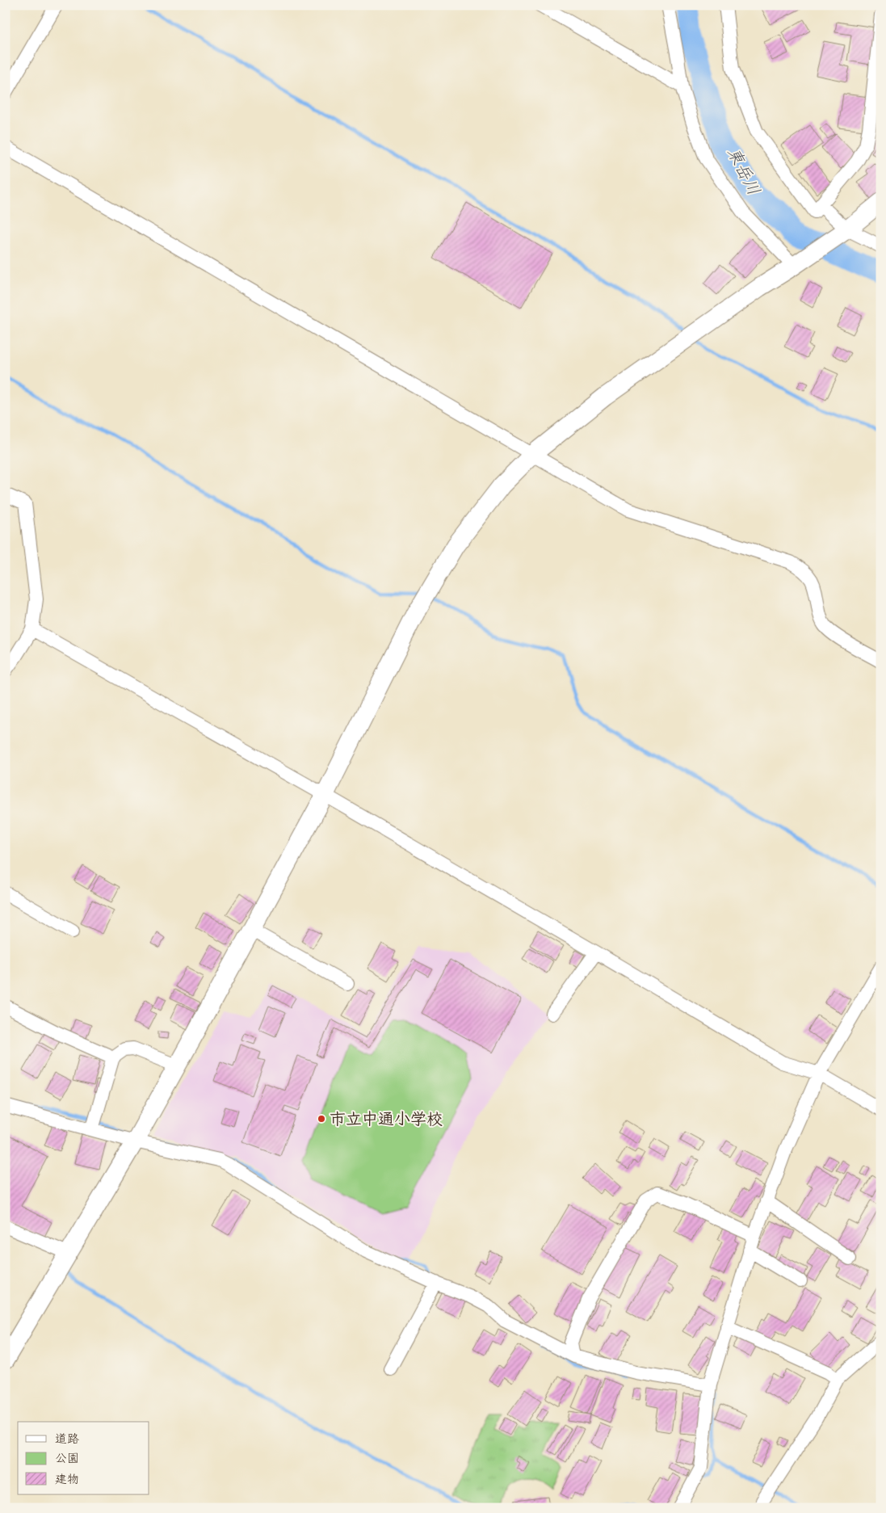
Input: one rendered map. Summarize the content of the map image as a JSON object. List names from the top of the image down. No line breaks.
{"water":["東岳川"],"places":["市立中通小学校"],"legend":["道路","公園","建物"]}
